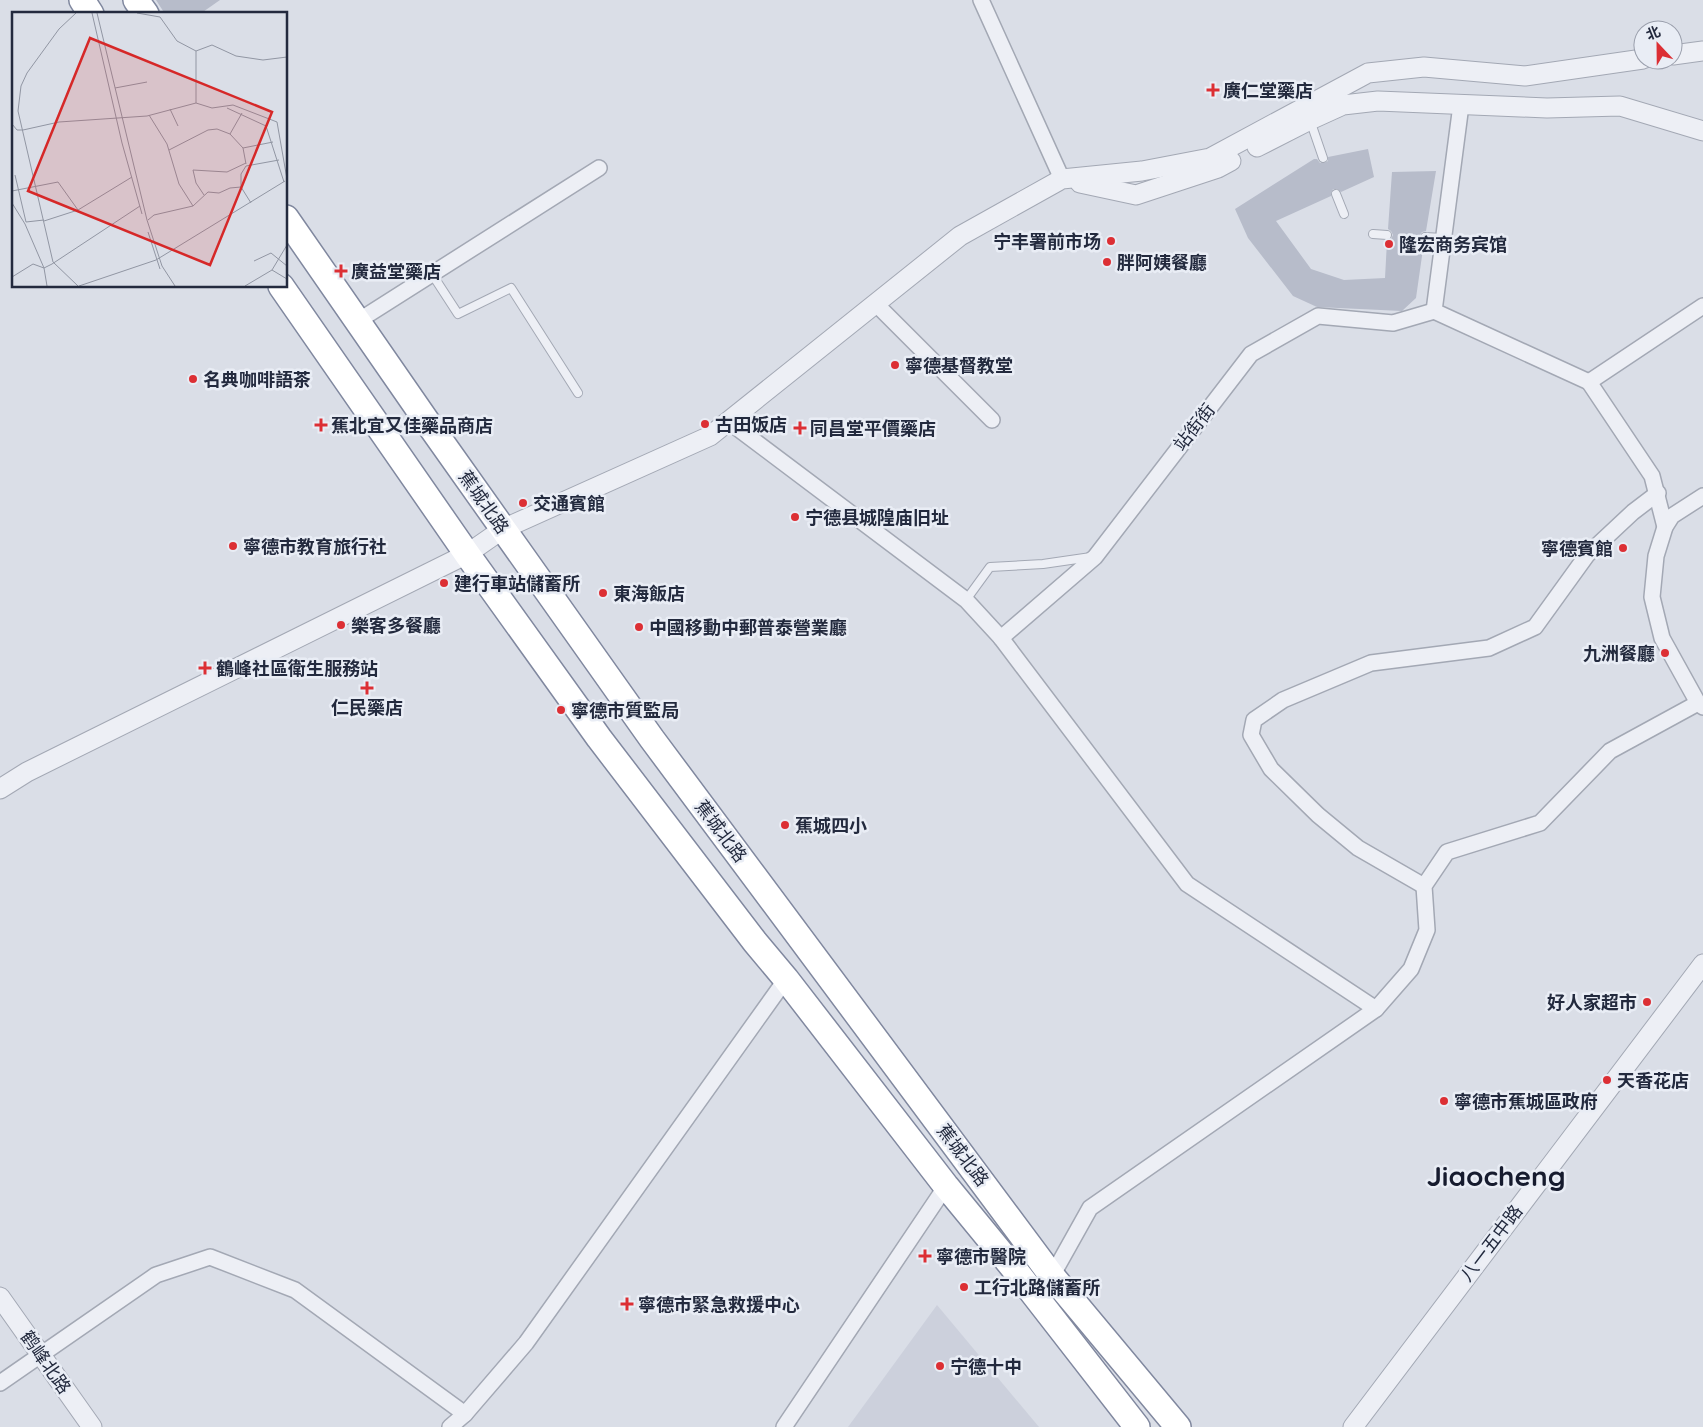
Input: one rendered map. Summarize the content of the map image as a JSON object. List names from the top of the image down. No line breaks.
{"streets":{"highway":["蕉城北路"],"street":["站街街","八一五中路","鹤峰北路"]},"districts":["Jiaocheng"],"places":{"health":["廣仁堂藥店","廣益堂藥店","蕉北宜又佳藥品商店","同昌堂平價藥店","鶴峰社區衛生服務站","仁民藥店","寧德市醫院","寧德市緊急救援中心"],"other":["宁丰署前市场","隆宏商务宾馆","胖阿姨餐廳","寧德基督教堂","名典咖啡語茶","古田饭店","交通賓館","宁德县城隍庙旧址","寧德市教育旅行社","寧德賓館","建行車站儲蓄所","東海飯店","樂客多餐廳","中國移動中郵普泰營業廳","九洲餐廳","寧德市質監局","蕉城四小","好人家超市","天香花店","寧德市蕉城區政府","工行北路儲蓄所","宁德十中"]},"north":"top"}
